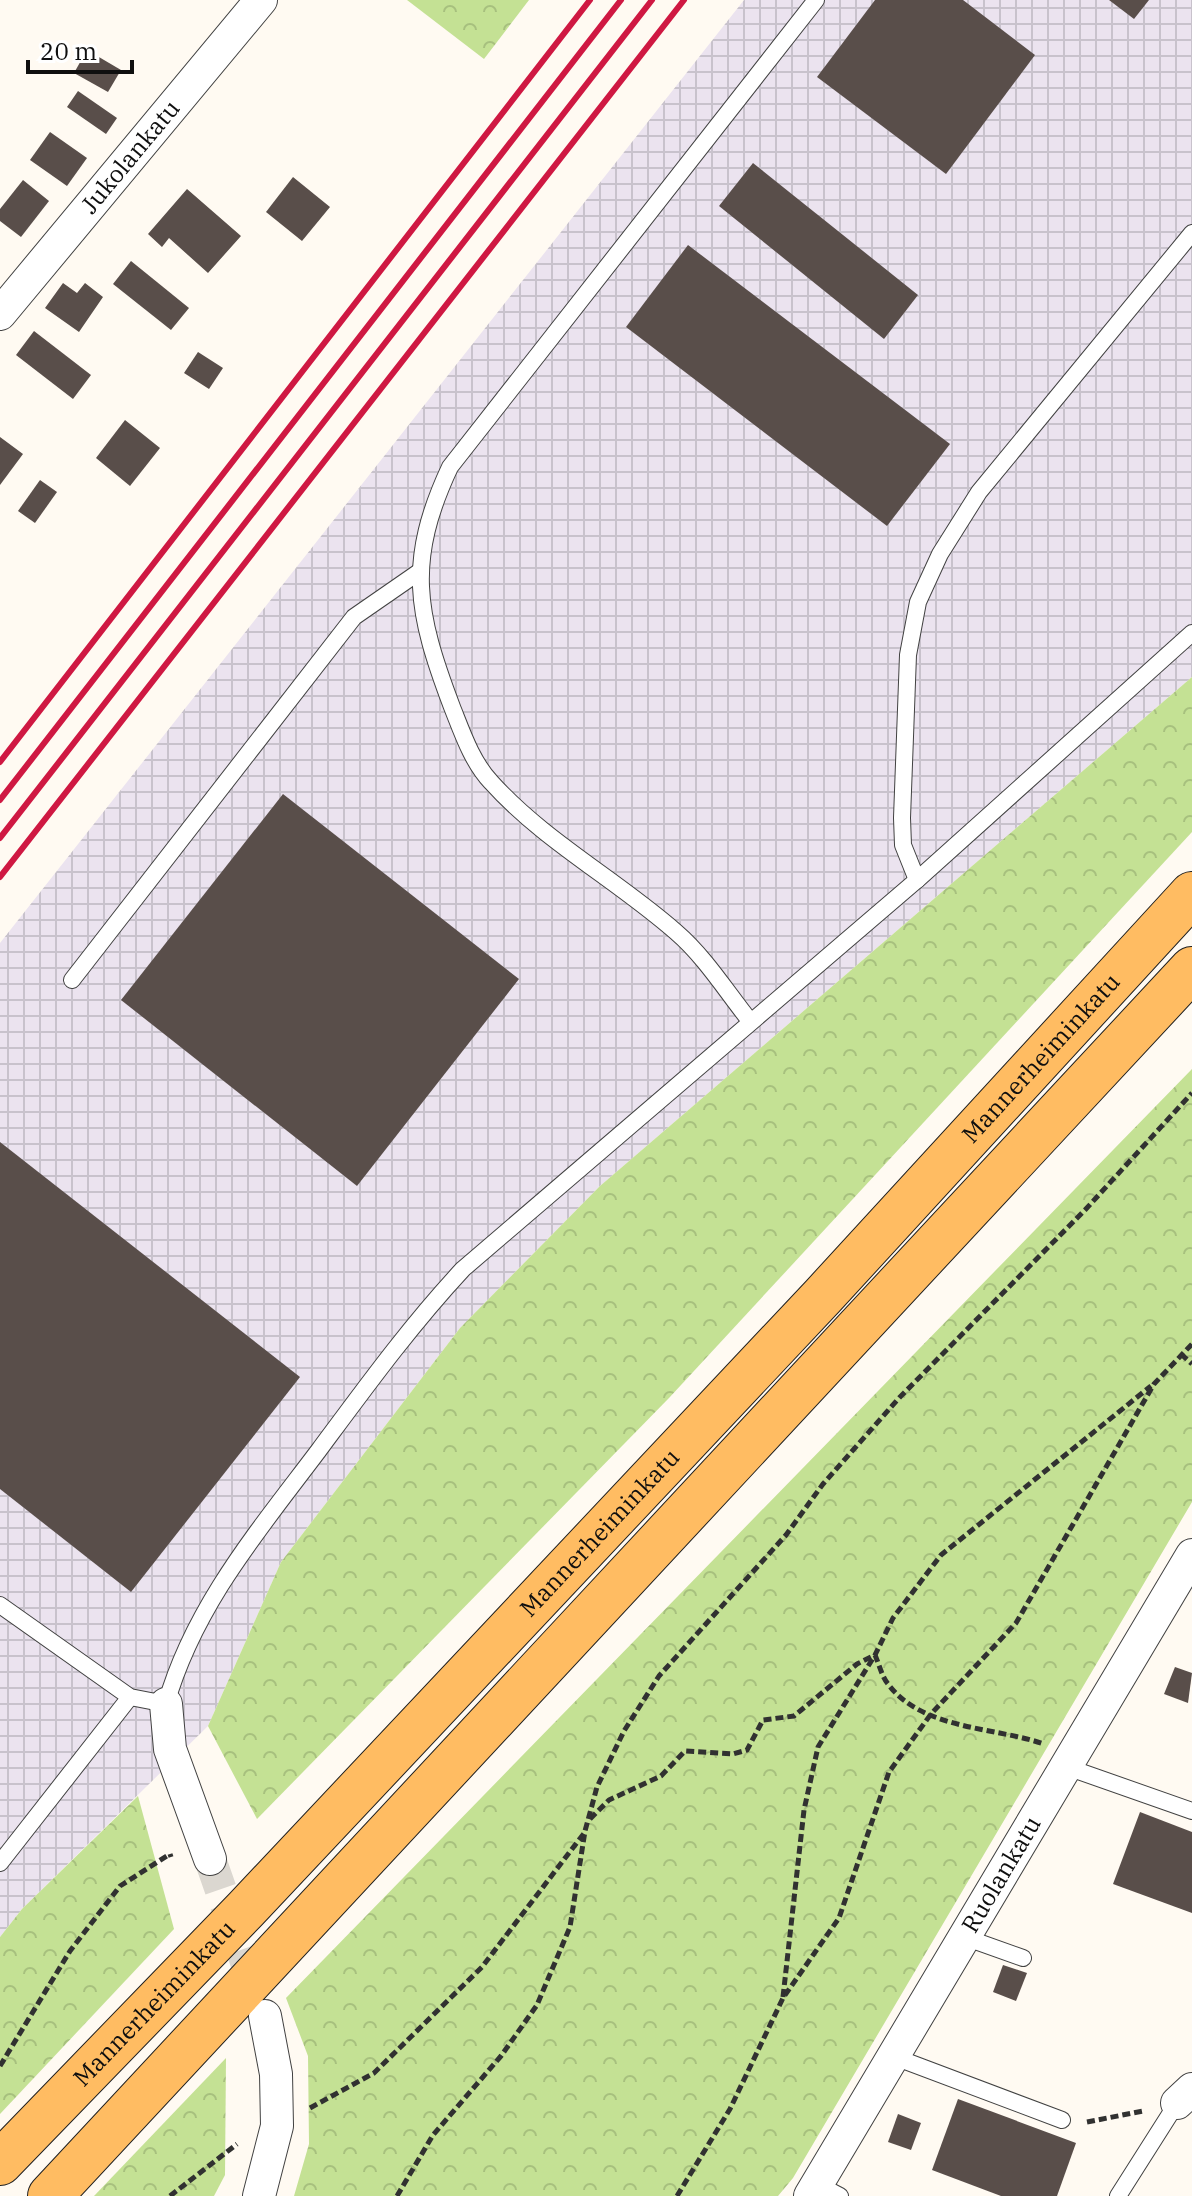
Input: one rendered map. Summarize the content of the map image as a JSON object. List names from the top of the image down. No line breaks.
{"streets":{"main road":["Mannerheiminkatu"],"street":["Jukolankatu","Ruolankatu"]},"scale_bar":"20 m"}
